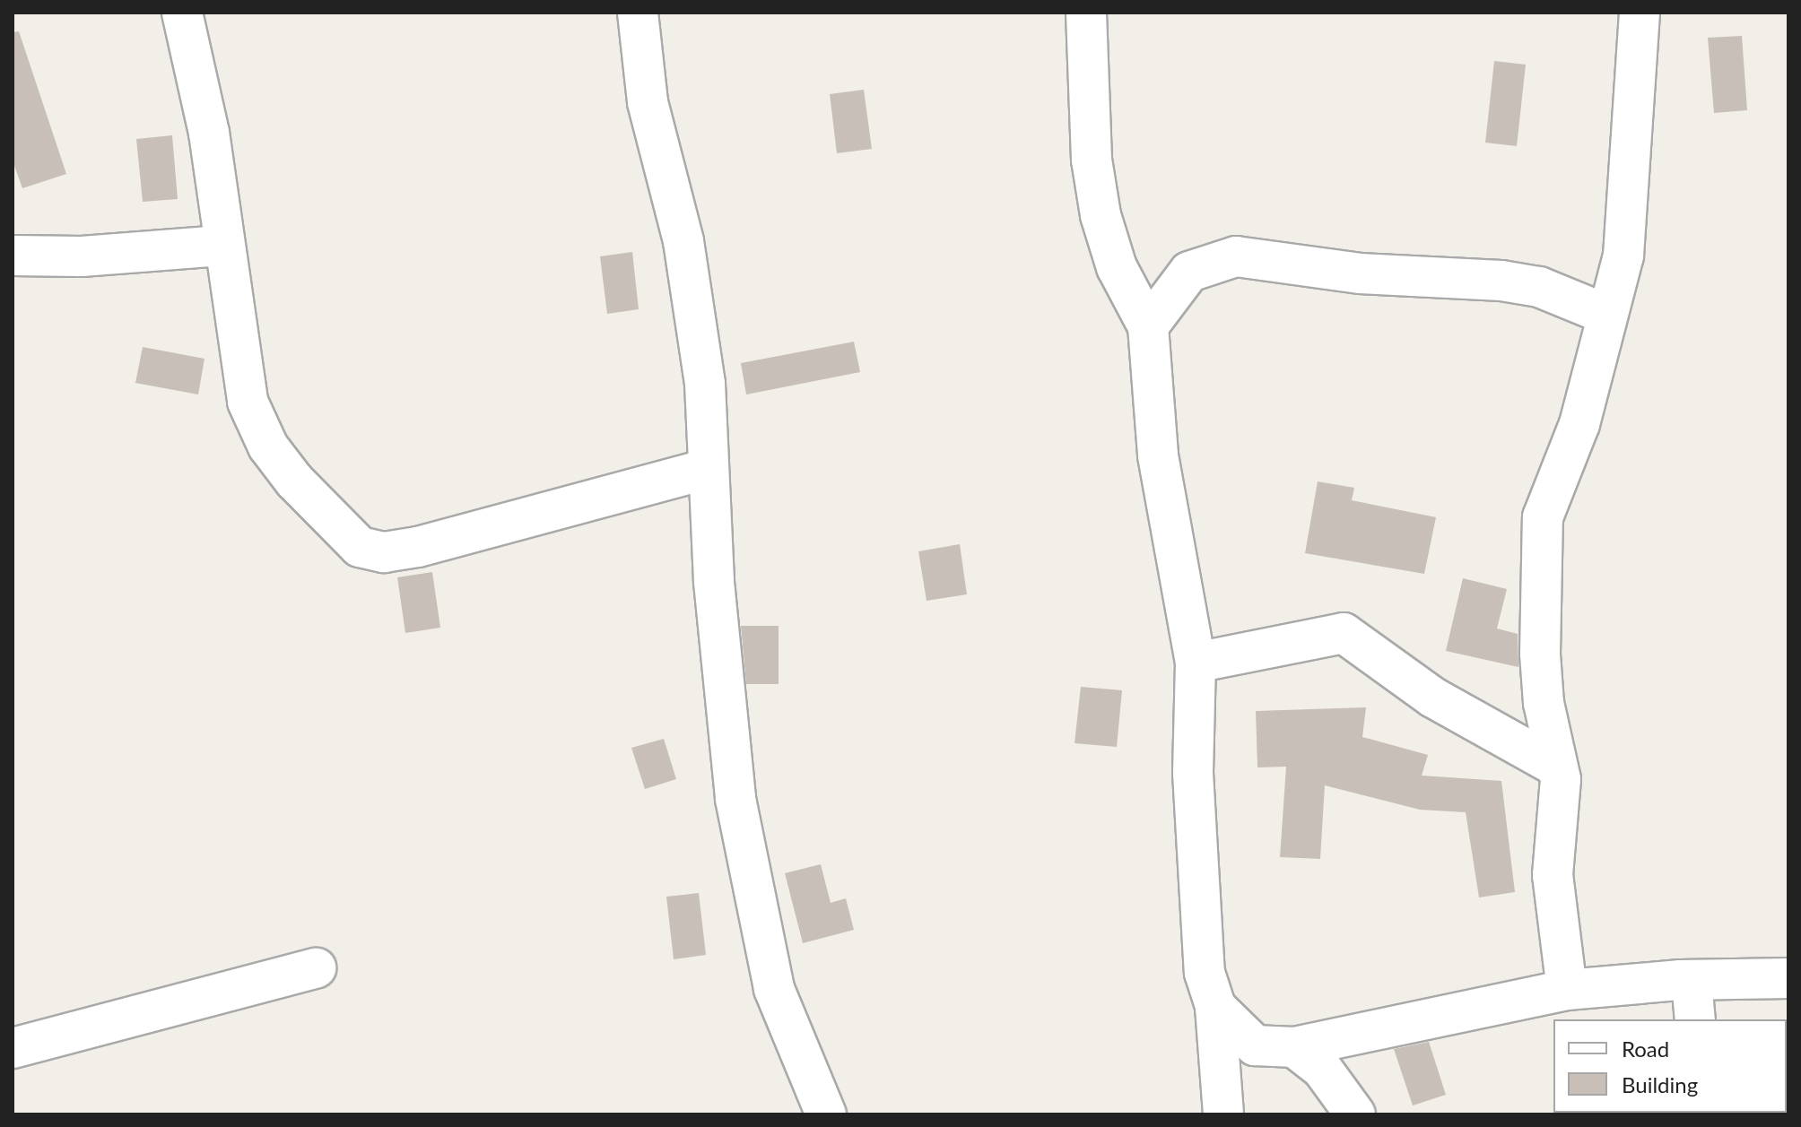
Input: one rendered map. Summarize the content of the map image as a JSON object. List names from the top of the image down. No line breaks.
{"legend":["Road","Building"]}
